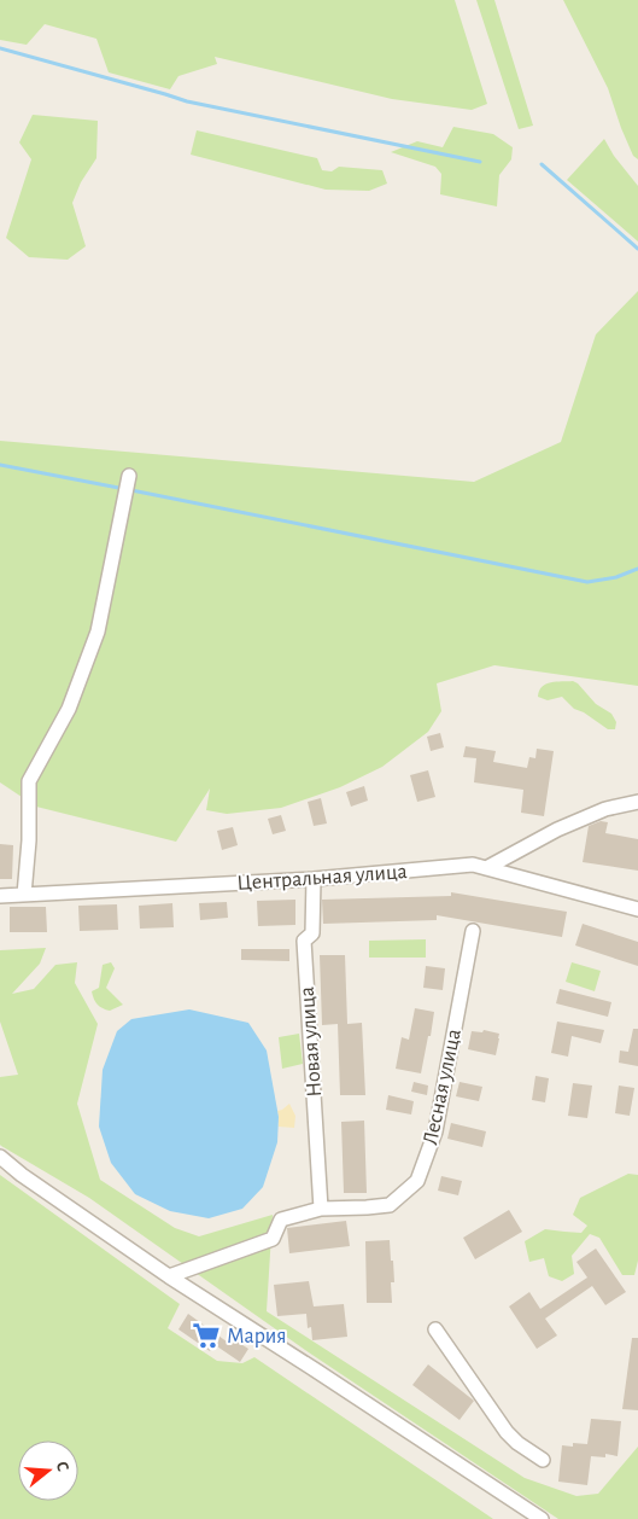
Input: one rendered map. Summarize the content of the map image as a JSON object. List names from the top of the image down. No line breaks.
{"streets":{"street":["Центральная улица","Новая улица","Лесная улица"]},"crossings":[["Центральная улица","Новая улица"],["Новая улица","Лесная улица"]],"places":{"supermarket":["Мария"]},"north":"right"}
